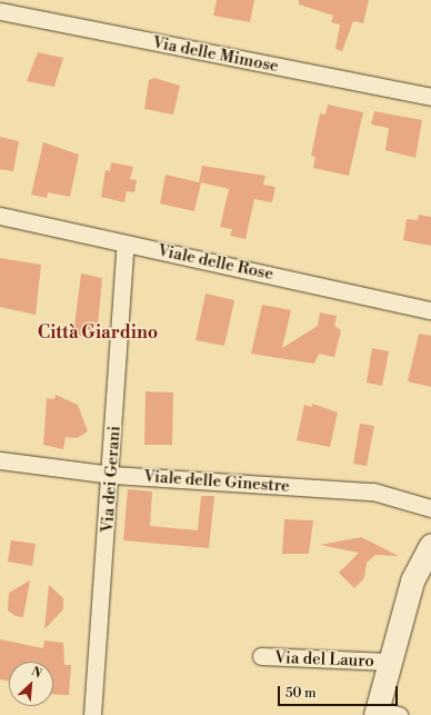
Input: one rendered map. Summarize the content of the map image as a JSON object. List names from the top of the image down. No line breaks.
{"streets":{"street":["Via delle Mimose","Viale delle Rose","Via dei Gerani","Viale delle Ginestre","Via del Lauro"]},"crossings":[["Viale delle Rose","Via dei Gerani"],["Via dei Gerani","Viale delle Ginestre"]],"districts":["Città Giardino"],"scale_bar":"50 m","north":"top right"}
